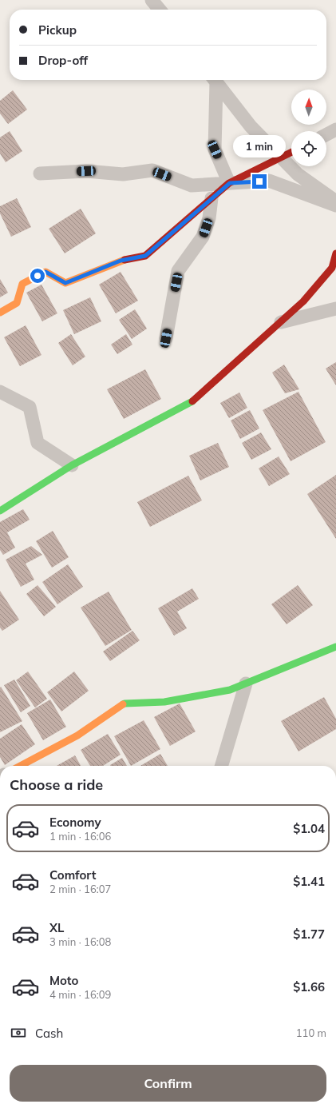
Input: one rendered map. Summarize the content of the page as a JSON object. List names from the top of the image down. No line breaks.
{"north":"top","page":{"banner":["Pickup","Drop-off"],"bubble":"1 min","heading":"Choose a ride","list":[{"name":"Economy","note":"1 min · 16:06","value":"$1.04"},{"name":"Comfort","note":"2 min · 16:07","value":"$1.41"},{"name":"XL","note":"3 min · 16:08","value":"$1.77"},{"name":"Moto","note":"4 min · 16:09","value":"$1.66"}],"pay":["Cash","110 m"],"buttons":"Confirm"}}
